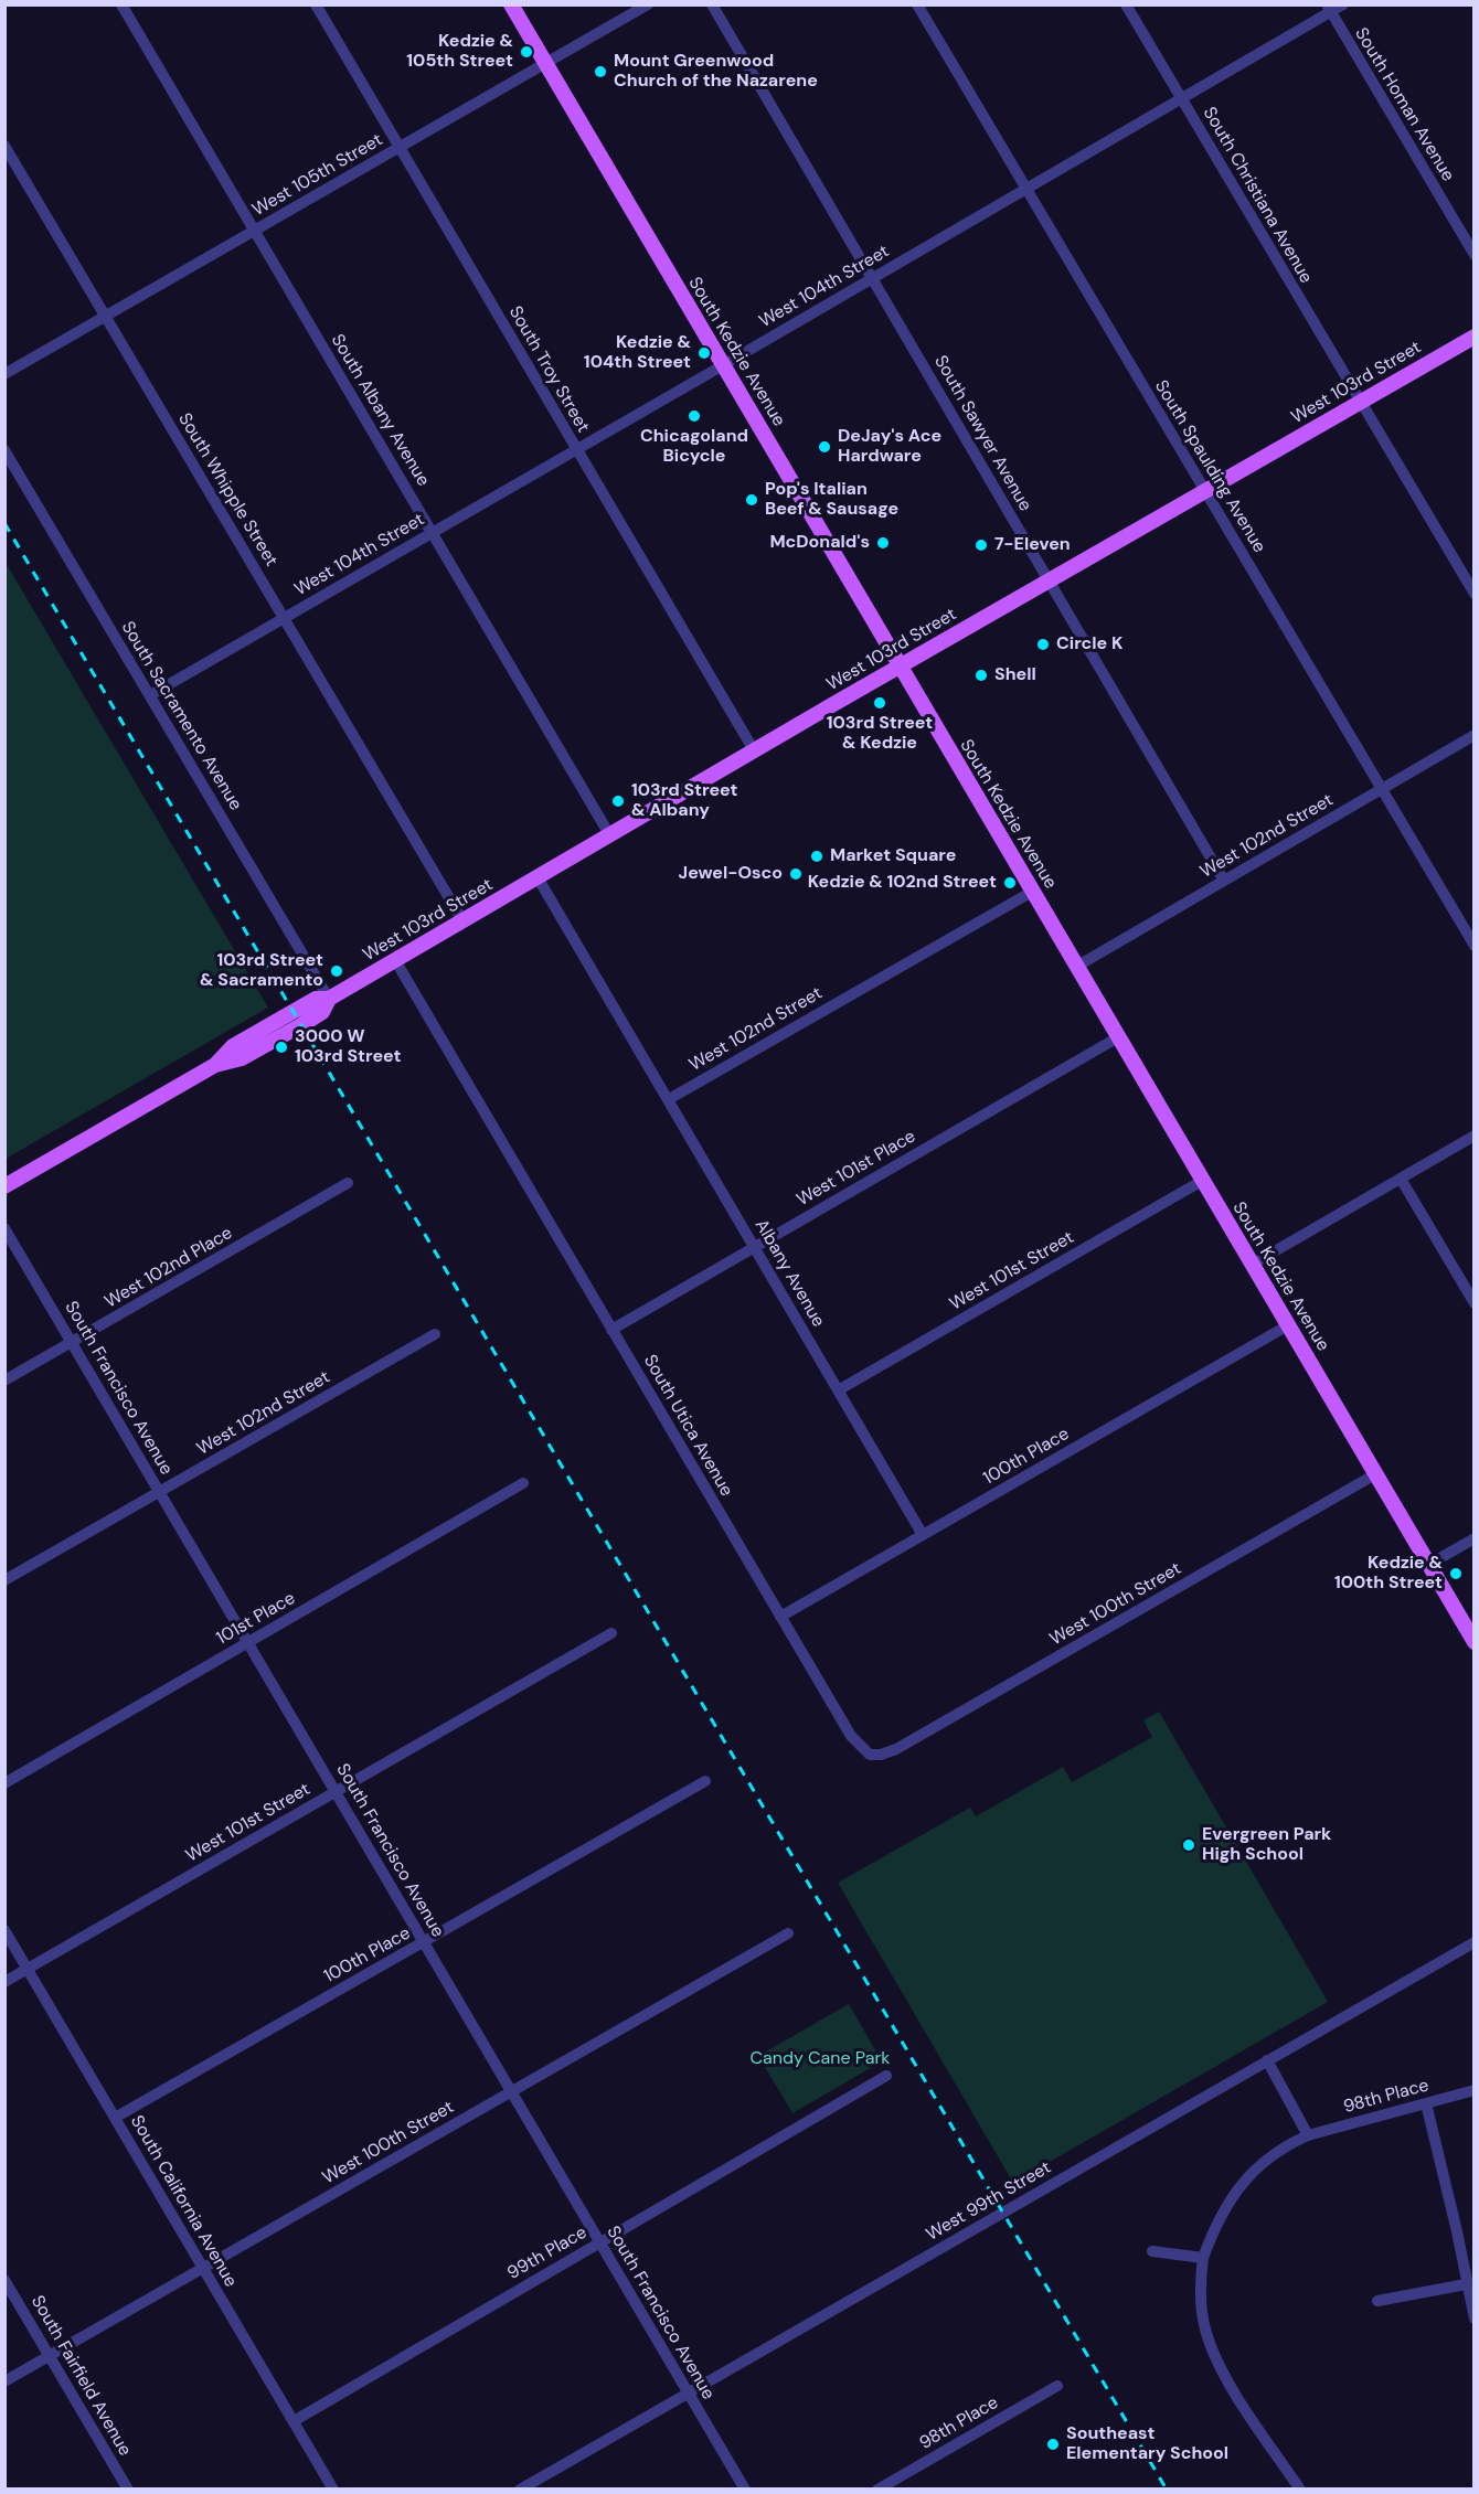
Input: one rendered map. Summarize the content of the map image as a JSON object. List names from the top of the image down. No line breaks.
{"streets":{"main road":["South Kedzie Avenue","West 103rd Street"],"street":["South Homan Avenue","West 105th Street","South Christiana Avenue","West 104th Street","South Troy Street","South Albany Avenue","South Sawyer Avenue","South Spaulding Avenue","South Whipple Street","South Sacramento Avenue","West 102nd Street","West 101st Place","West 102nd Place","West 101st Street","Albany Avenue","South Francisco Avenue","South Utica Avenue","100th Place","West 100th Street","101st Place","98th Place","South California Avenue","West 99th Street","99th Place","South Fairfield Avenue"]},"crossings":[["South Homan Avenue","West 104th Street"],["West 105th Street","South Kedzie Avenue"],["West 105th Street","South Troy Street"],["West 105th Street","South Albany Avenue"],["West 105th Street","South Whipple Street"],["South Christiana Avenue","West 104th Street"],["South Christiana Avenue","West 103rd Street"],["West 104th Street","South Kedzie Avenue"],["West 104th Street","South Troy Street"],["West 104th Street","South Albany Avenue"],["West 104th Street","South Sawyer Avenue"],["West 104th Street","South Spaulding Avenue"],["West 104th Street","South Whipple Street"],["West 104th Street","South Sacramento Avenue"],["South Kedzie Avenue","West 103rd Street"],["South Kedzie Avenue","West 102nd Street"],["South Kedzie Avenue","West 101st Place"],["South Kedzie Avenue","West 101st Street"],["South Kedzie Avenue","100th Place"],["South Kedzie Avenue","West 100th Street"],["South Troy Street","West 103rd Street"],["West 103rd Street","South Albany Avenue"],["West 103rd Street","South Sawyer Avenue"],["West 103rd Street","South Spaulding Avenue"],["West 103rd Street","South Whipple Street"],["West 103rd Street","South Sacramento Avenue"],["West 103rd Street","Albany Avenue"],["West 103rd Street","South Utica Avenue"],["South Sawyer Avenue","West 102nd Street"],["South Spaulding Avenue","West 102nd Street"],["West 102nd Street","Albany Avenue"],["West 102nd Street","South Francisco Avenue"],["West 101st Place","Albany Avenue"],["West 101st Place","South Utica Avenue"],["West 102nd Place","South Francisco Avenue"],["West 101st Street","Albany Avenue"],["West 101st Street","South Francisco Avenue"],["West 101st Street","South California Avenue"],["Albany Avenue","100th Place"],["South Francisco Avenue","100th Place"],["South Francisco Avenue","West 100th Street"],["South Francisco Avenue","101st Place"],["South Francisco Avenue","West 99th Street"],["South Francisco Avenue","99th Place"],["South Utica Avenue","100th Place"],["South Utica Avenue","West 100th Street"],["100th Place","South California Avenue"],["West 100th Street","South California Avenue"],["West 100th Street","South Fairfield Avenue"],["South California Avenue","99th Place"]],"parks":["Candy Cane Park"],"places":["Kedzie & 105th Street","Mount Greenwood Church of the Nazarene","Kedzie & 104th Street","Chicagoland Bicycle","DeJay's Ace Hardware","Pop's Italian Beef & Sausage","McDonald's","7-Eleven","Circle K","Shell","103rd Street & Kedzie","103rd Street & Albany","Market Square","Jewel-Osco","Kedzie & 102nd Street","103rd Street & Sacramento","3000 W 103rd Street","Kedzie & 100th Street","Evergreen Park High School","Southeast Elementary School"]}
